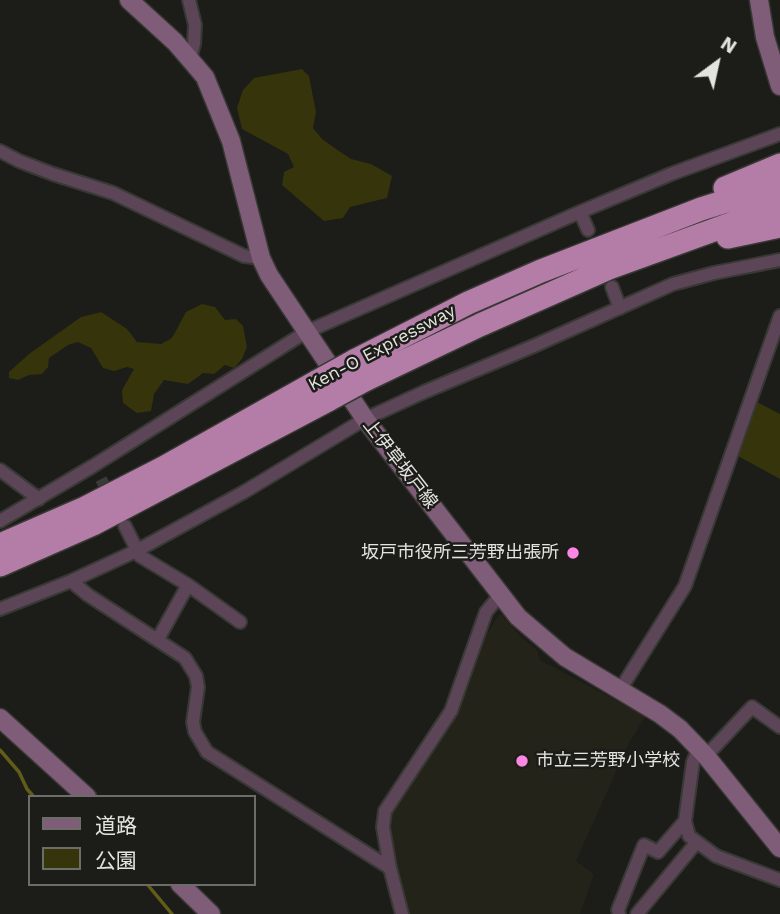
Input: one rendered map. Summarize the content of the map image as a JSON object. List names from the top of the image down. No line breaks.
{"streets":{"highway":["Ken-O Expressway"],"main road":["上伊草坂戸線"]},"places":["坂戸市役所三芳野出張所","市立三芳野小学校"],"legend":["道路","公園"],"north":"top right"}
